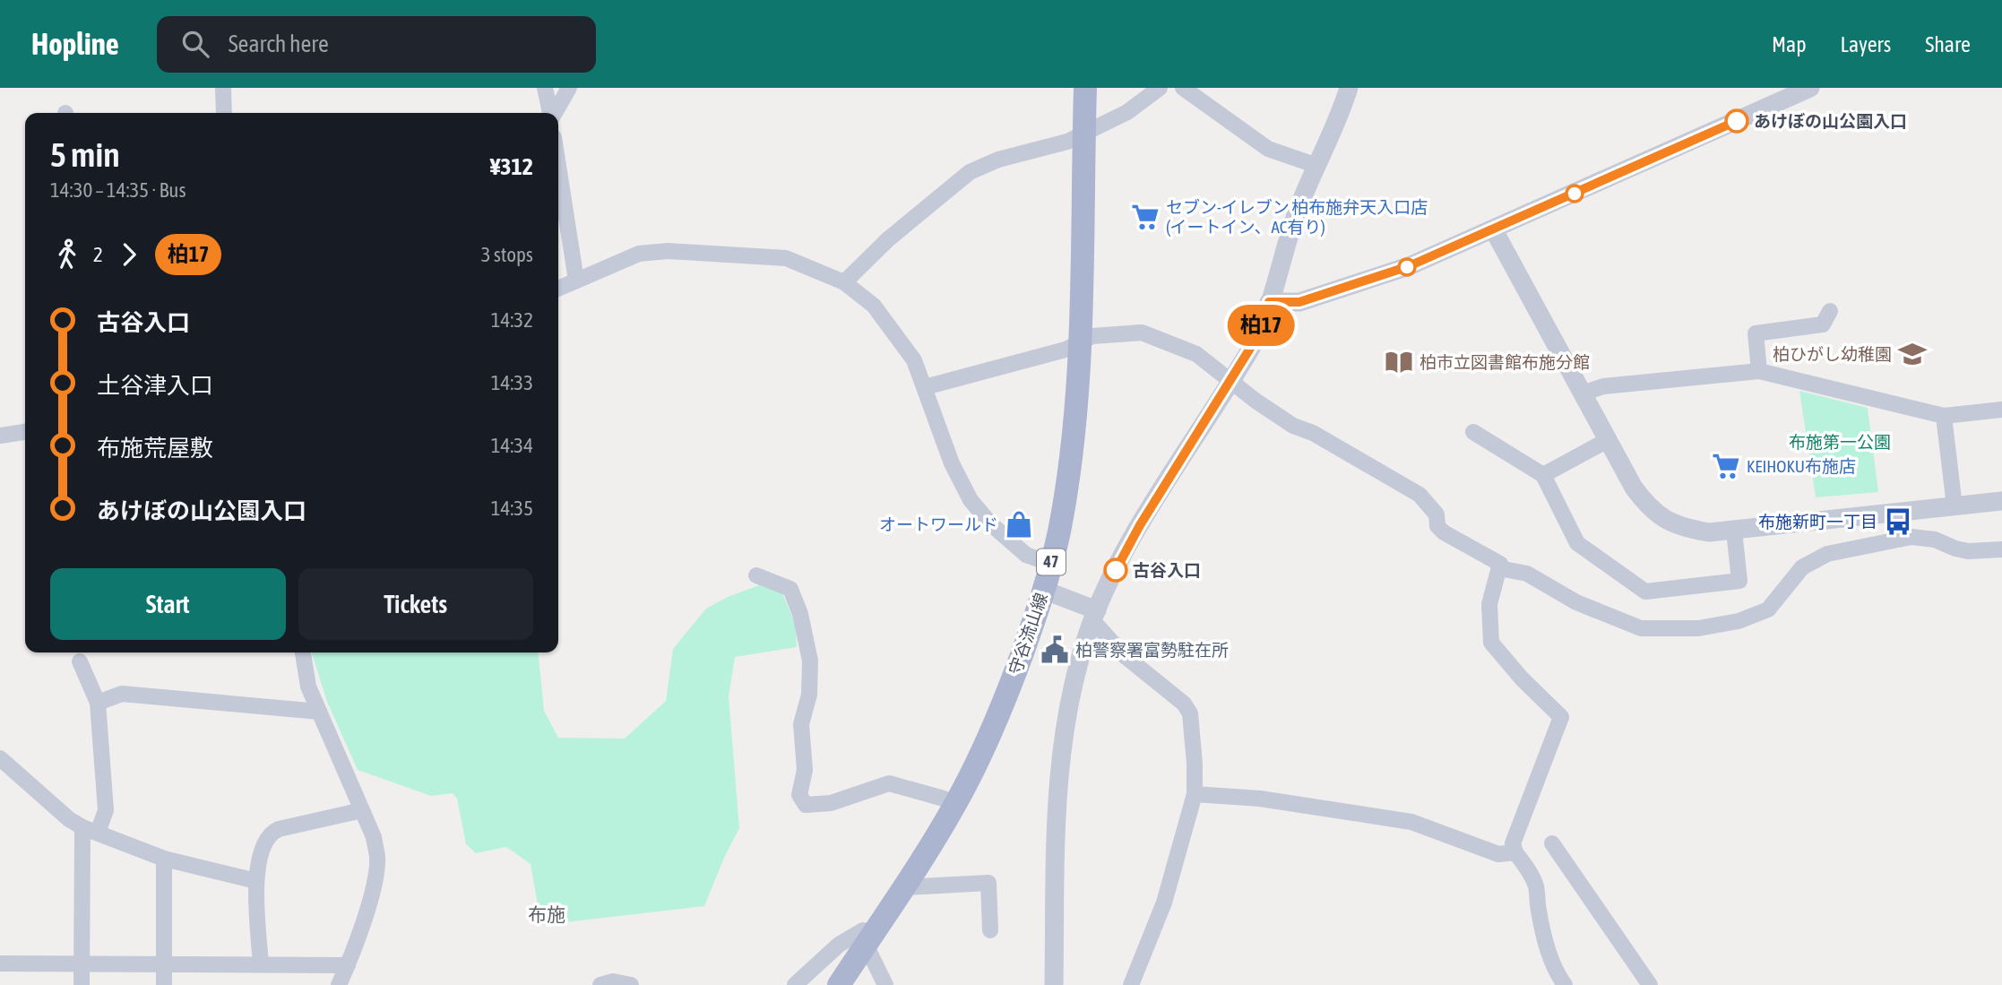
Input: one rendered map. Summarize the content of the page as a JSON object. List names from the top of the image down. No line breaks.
{"streets":{"main road":["47","守谷流山線"]},"districts":["布施"],"parks":["布施第一公園"],"places":{"other":["あけぼの山公園入口","古谷入口"],"supermarket":["セブン-イレブン 柏布施弁天入口店 (イートイン、AC有り)","KEIHOKU布施店"],"school or university":["柏ひがし幼稚園"],"library":["柏市立図書館布施分館"],"bus stop":["布施新町一丁目"],"shop":["オートワールド"],"public building":["柏警察署富勢駐在所"]},"lines":["bus line 柏17"],"page":{"header":"Hopline","search":"Search here","nav":["Map","Layers","Share"],"on_map":"柏17","heading":["5 min","14:30 – 14:35 · Bus","¥312"],"legs":["2","柏17","3 stops"],"list":[{"name":"古谷入口","value":"14:32"},{"name":"土谷津入口","value":"14:33"},{"name":"布施荒屋敷","value":"14:34"},{"name":"あけぼの山公園入口","value":"14:35"}],"buttons":["Start","Tickets"]}}
